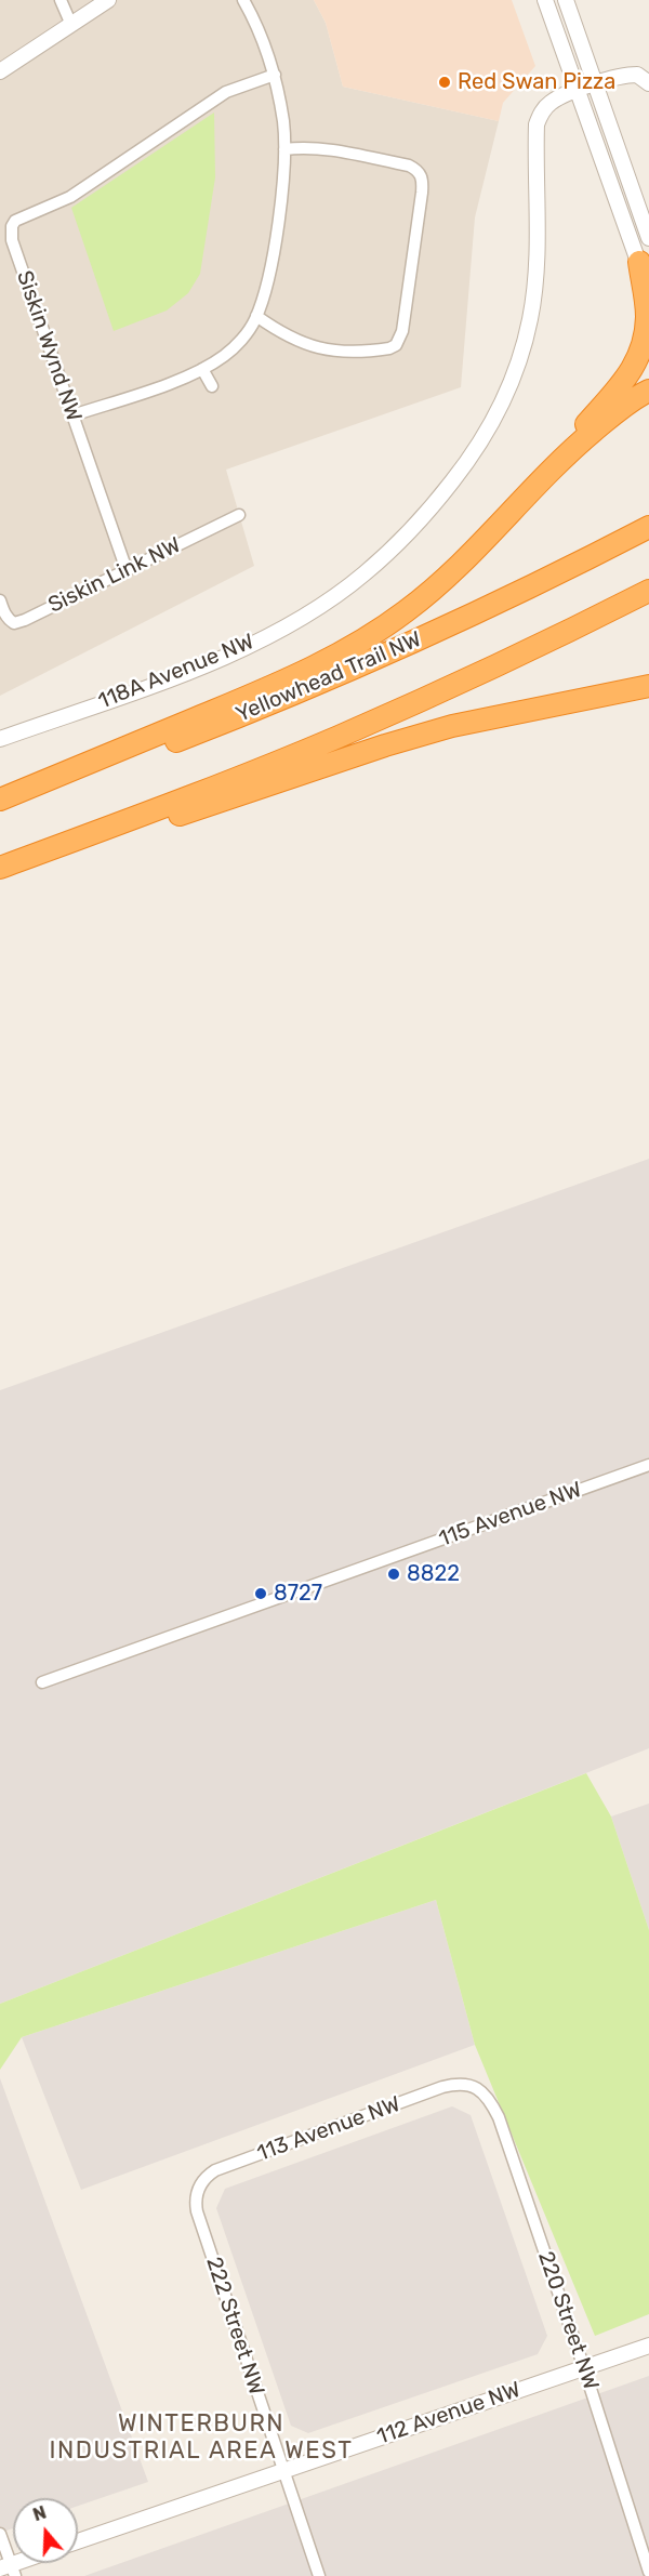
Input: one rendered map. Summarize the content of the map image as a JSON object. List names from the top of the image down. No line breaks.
{"streets":{"highway":["Yellowhead Trail NW"],"street":["Siskin Wynd NW","Siskin Link NW","118A Avenue NW","115 Avenue NW","113 Avenue NW","220 Street NW","222 Street NW","112 Avenue NW"]},"crossings":[["Siskin Wynd NW","Siskin Link NW"],["113 Avenue NW","220 Street NW"],["113 Avenue NW","222 Street NW"],["220 Street NW","112 Avenue NW"],["222 Street NW","112 Avenue NW"]],"districts":["WINTERBURN INDUSTRIAL AREA WEST"],"places":["Red Swan Pizza","8822","8727"],"north":"top"}
